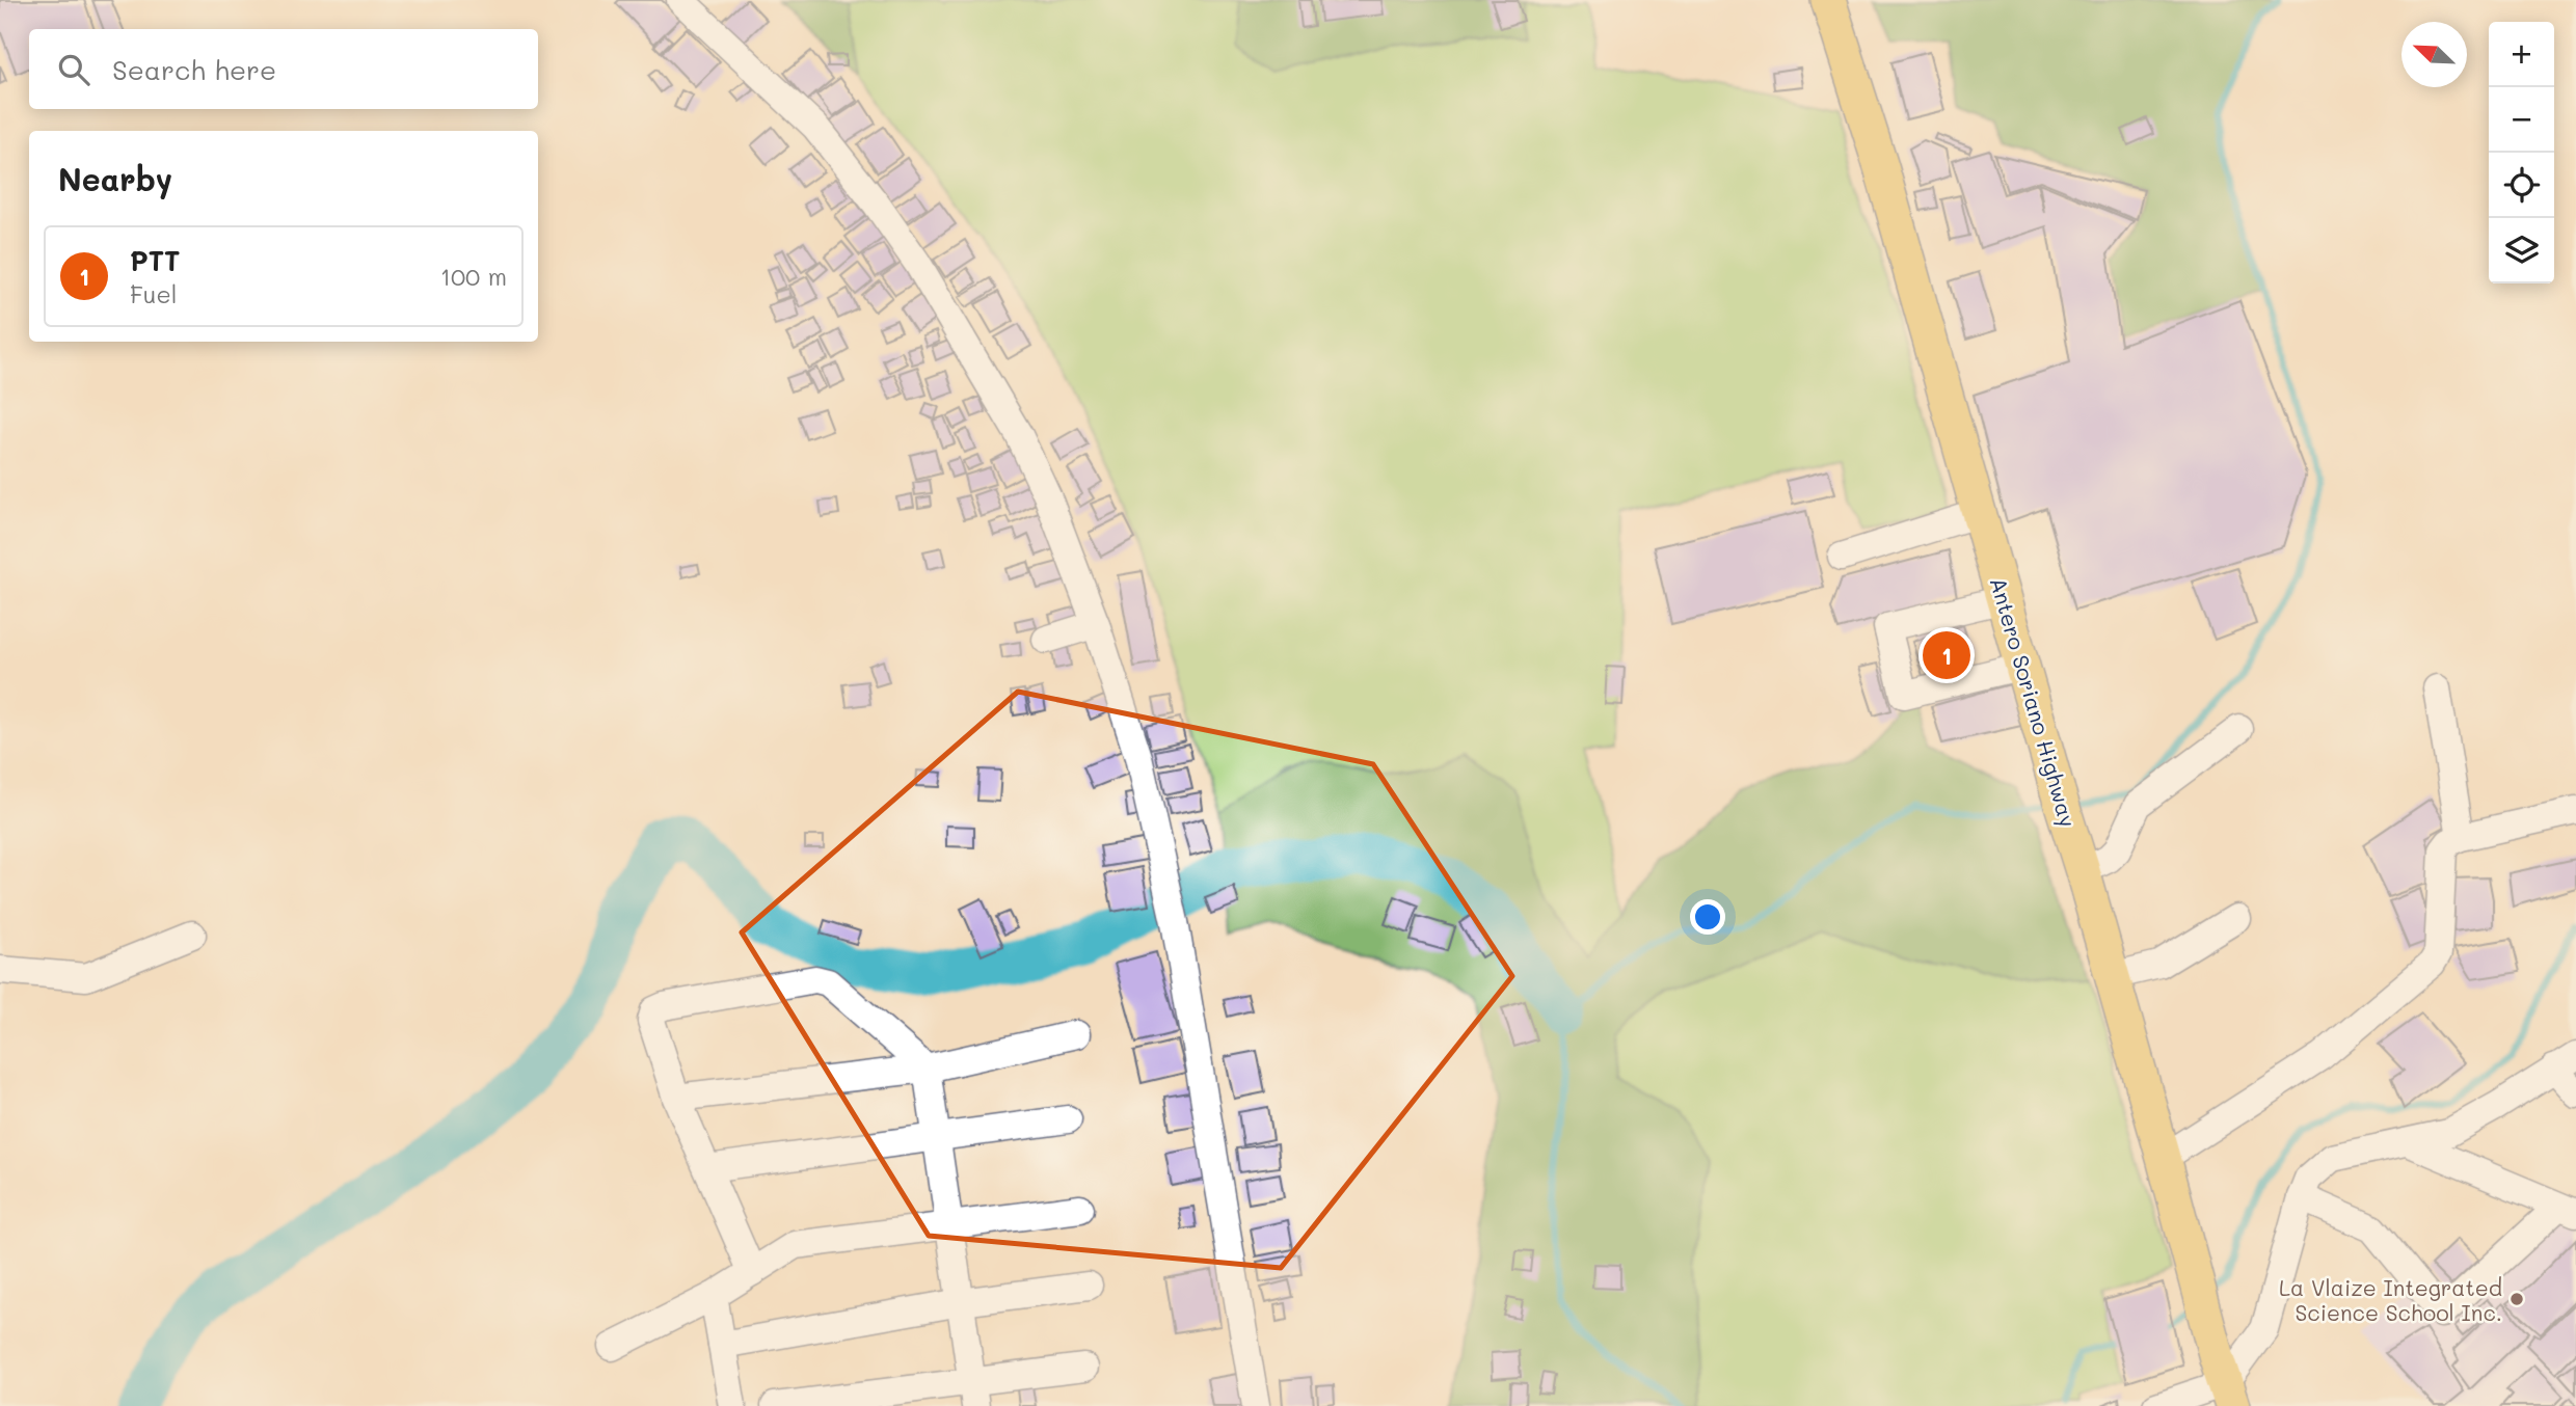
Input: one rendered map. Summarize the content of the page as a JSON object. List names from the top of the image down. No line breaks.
{"streets":{"main road":["Antero Soriano Highway"]},"places":["La Vlaize Integrated Science School Inc."],"north":"top left","page":{"map_buttons":["+","−"],"search":"Search here","heading":"Nearby","list":[{"mark":"1","name":"PTT","note":"Fuel","value":"100 m"}],"pins":"1"}}
